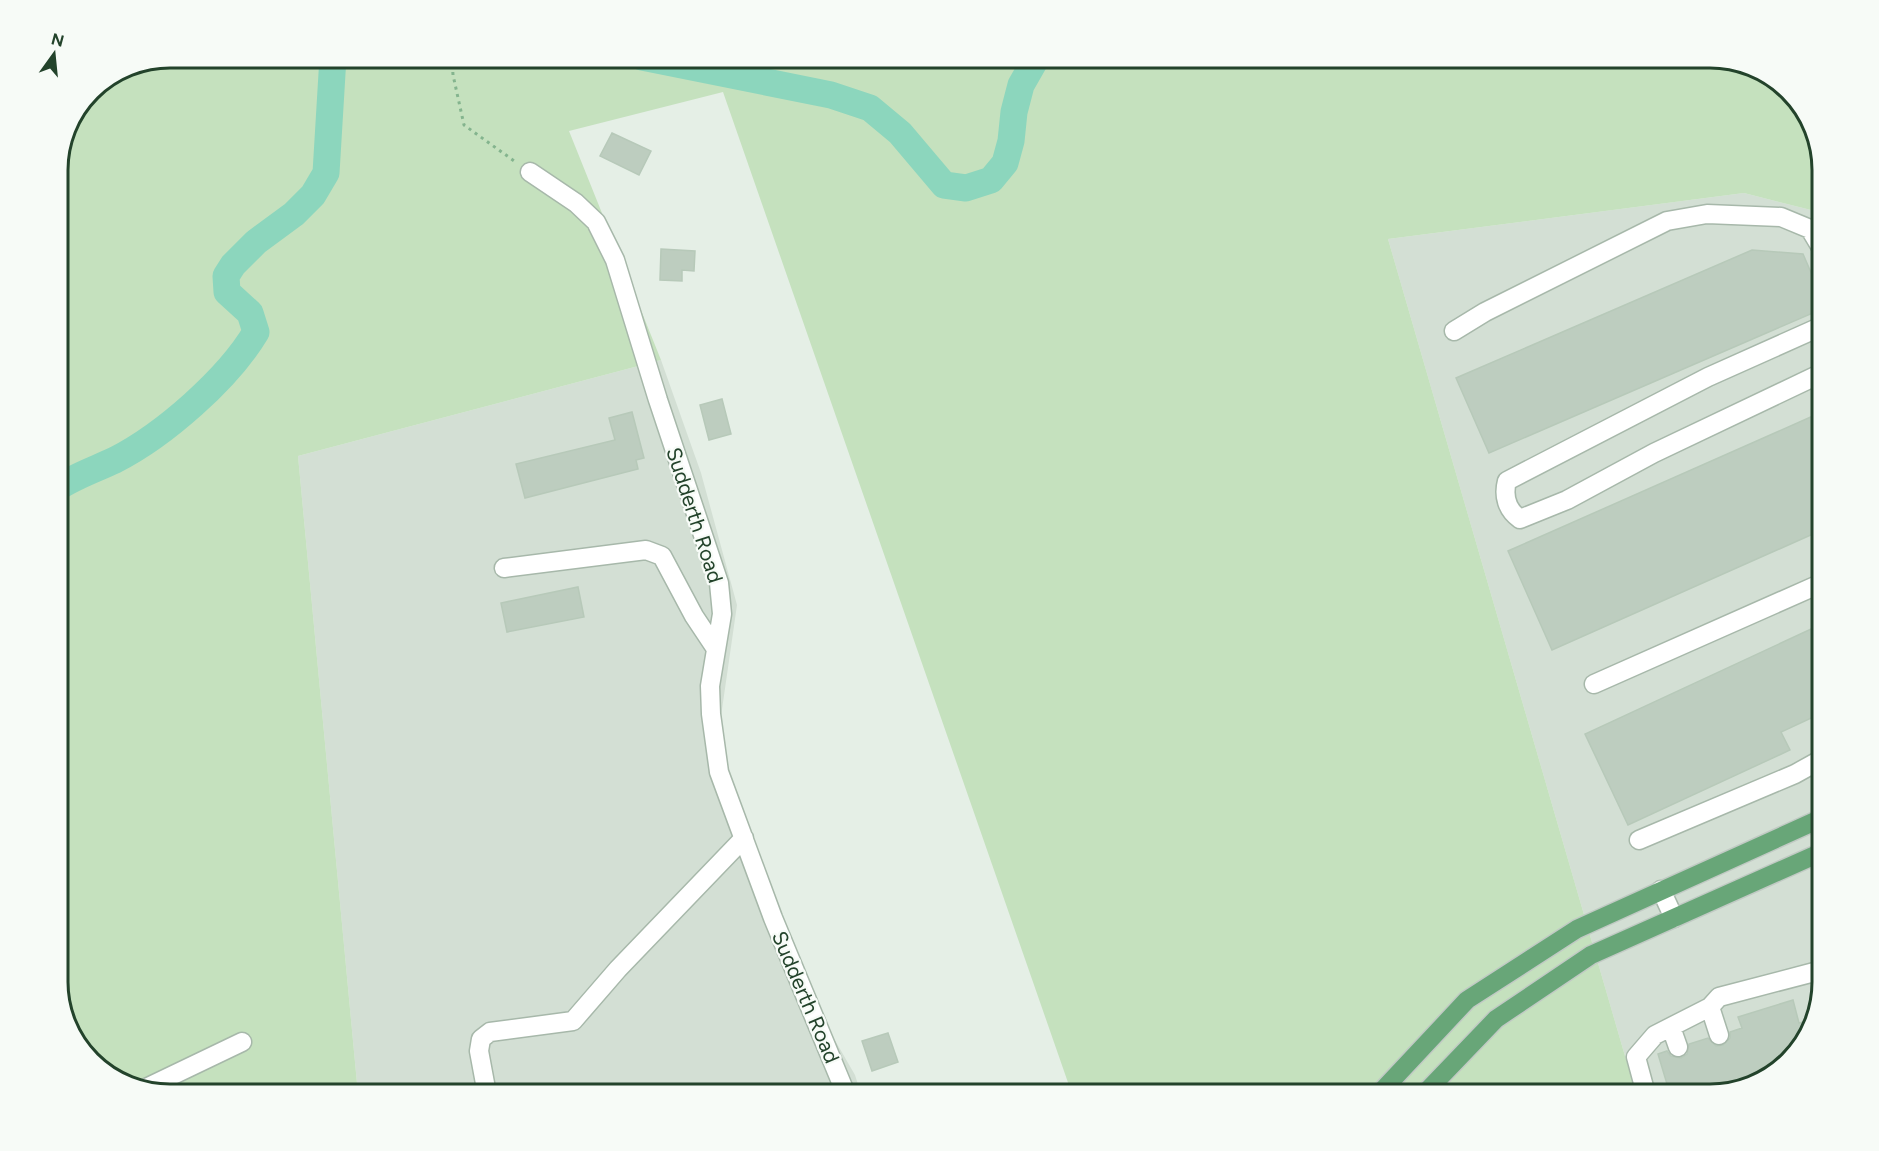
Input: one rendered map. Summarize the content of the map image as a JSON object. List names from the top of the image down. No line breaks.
{"streets":{"street":["Sudderth Road"]},"north":"top"}
